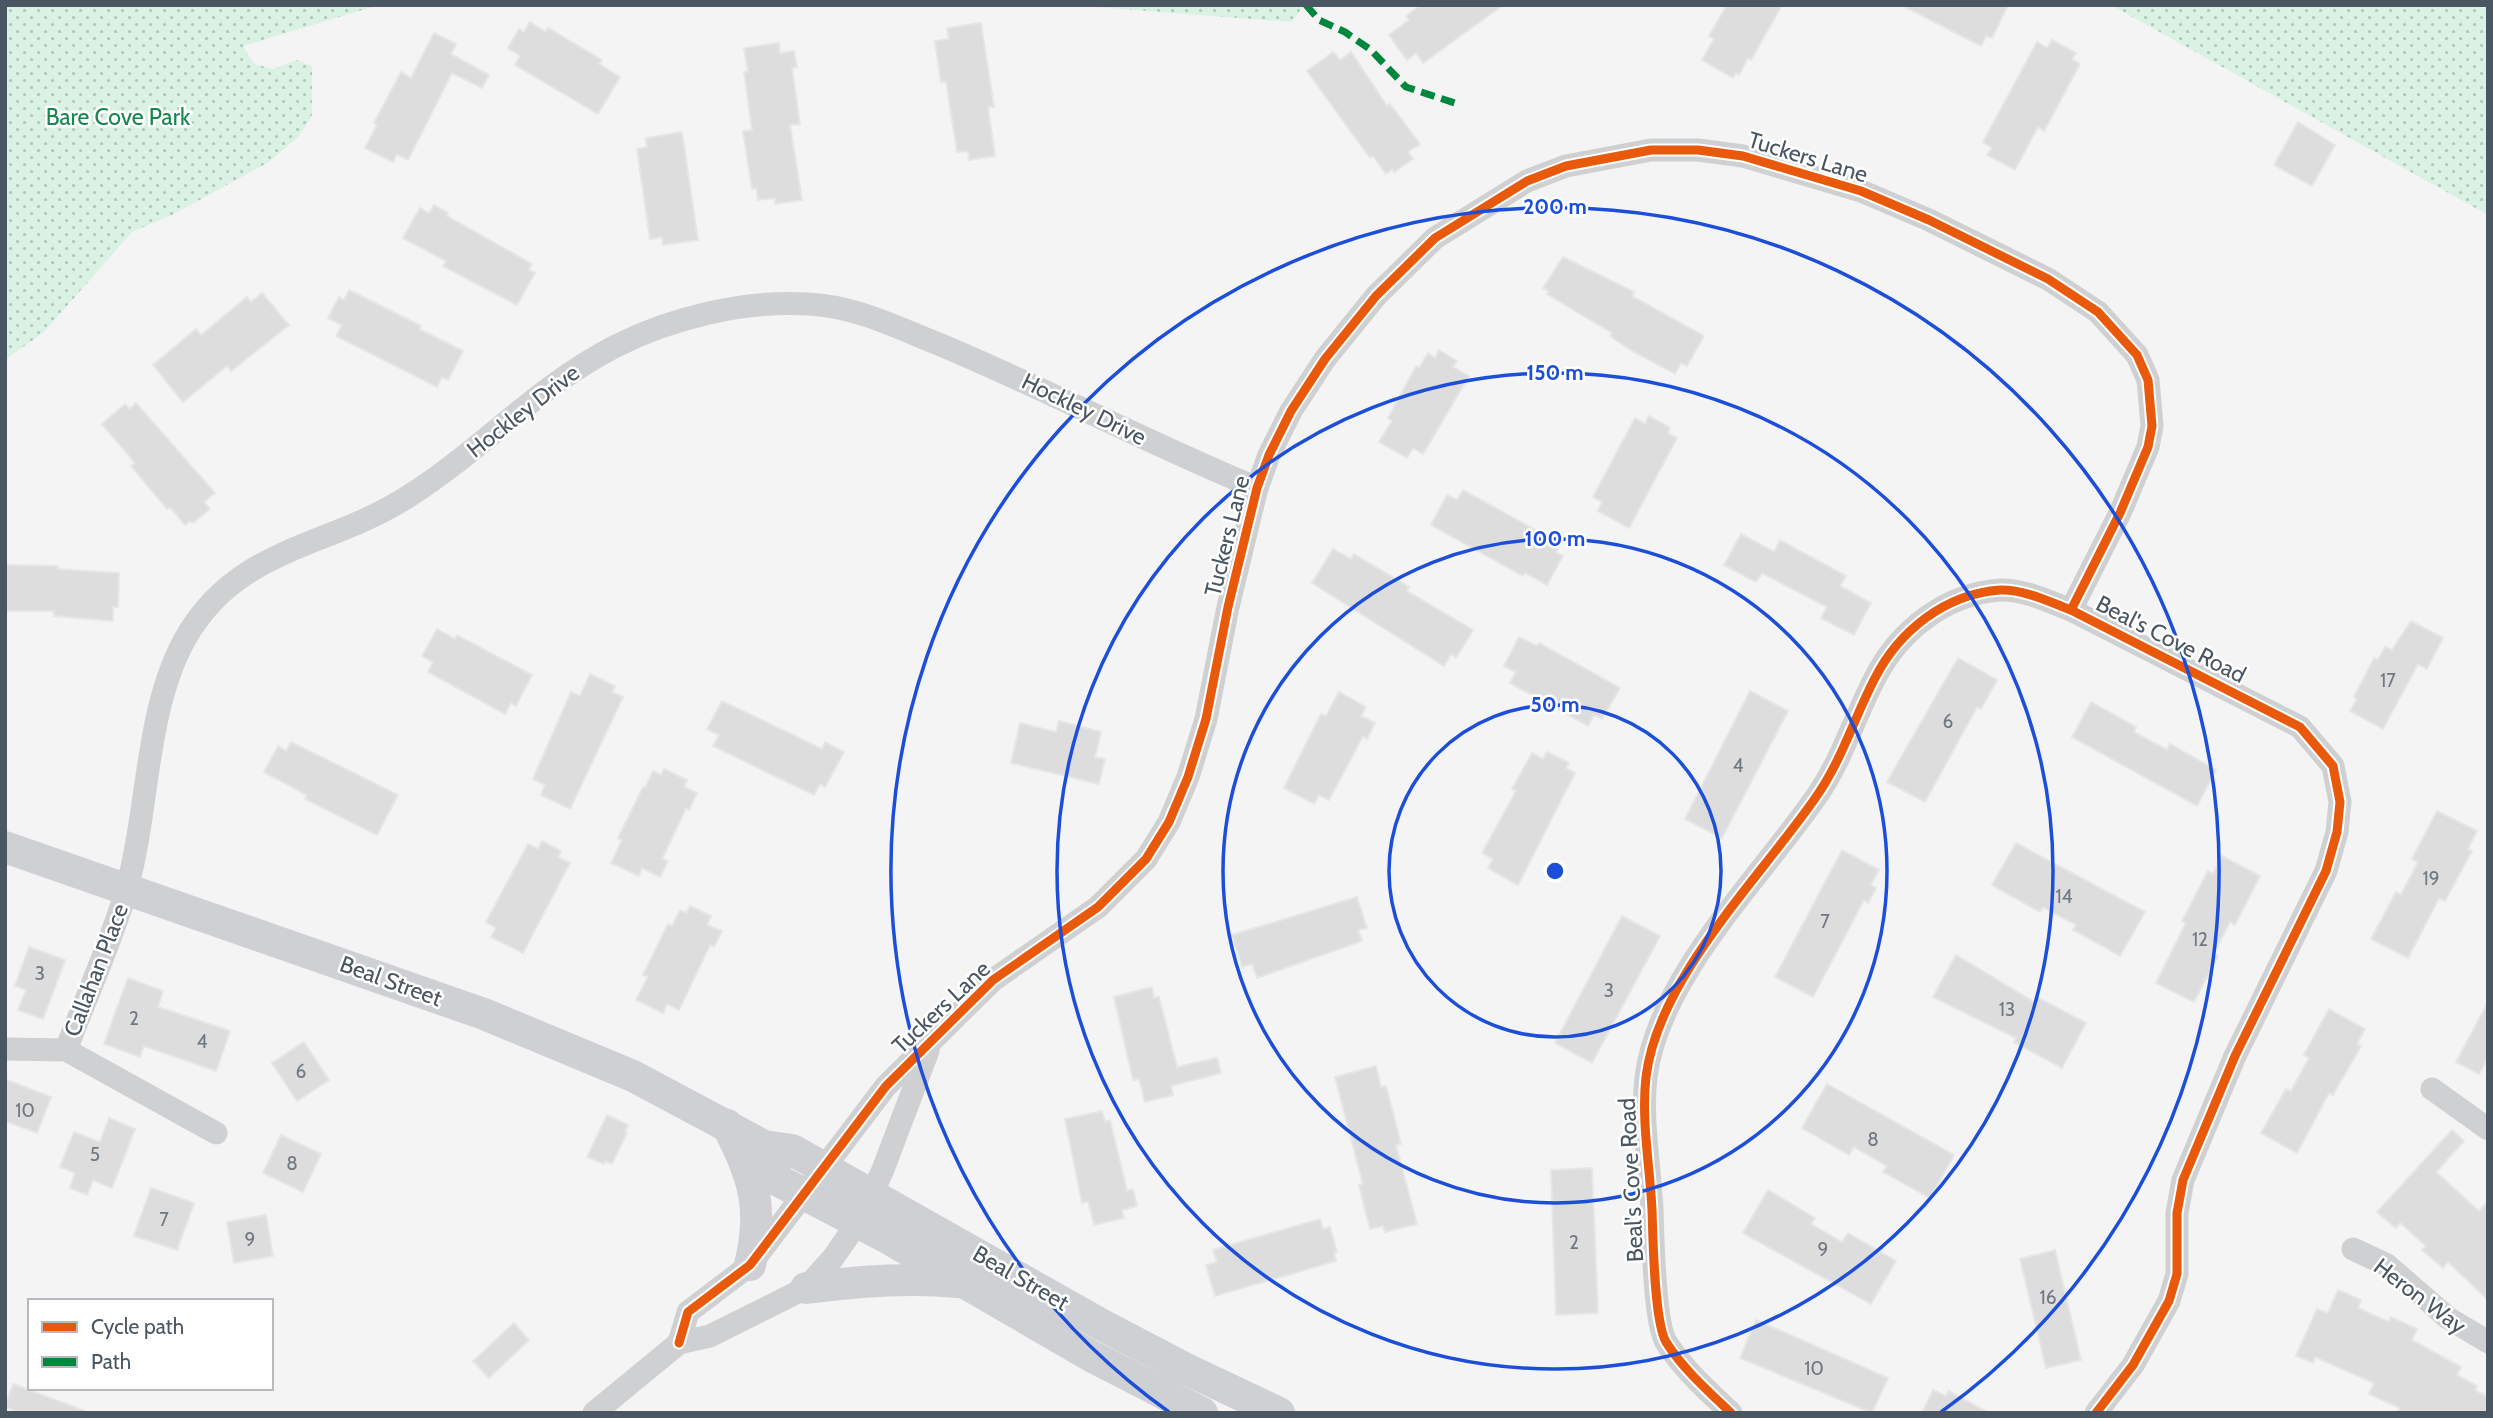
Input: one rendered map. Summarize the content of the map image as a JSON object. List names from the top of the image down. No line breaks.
{"streets":{"street":["Tuckers Lane","Hockley Drive","Beal's Cove Road","Callahan Place","Beal Street","Heron Way"]},"crossings":[["Tuckers Lane","Hockley Drive"],["Tuckers Lane","Beal's Cove Road"],["Tuckers Lane","Beal Street"],["Hockley Drive","Callahan Place"],["Hockley Drive","Beal Street"],["Callahan Place","Beal Street"]],"parks":["Bare Cove Park"],"house_numbers":["17","6","4","19","14","7","12","3","3","13","2","4","6","10","8","5","8","7","9","2","9","16","10"],"legend":["Cycle path","Path"],"rings":["200 m","150 m","100 m","50 m"]}
